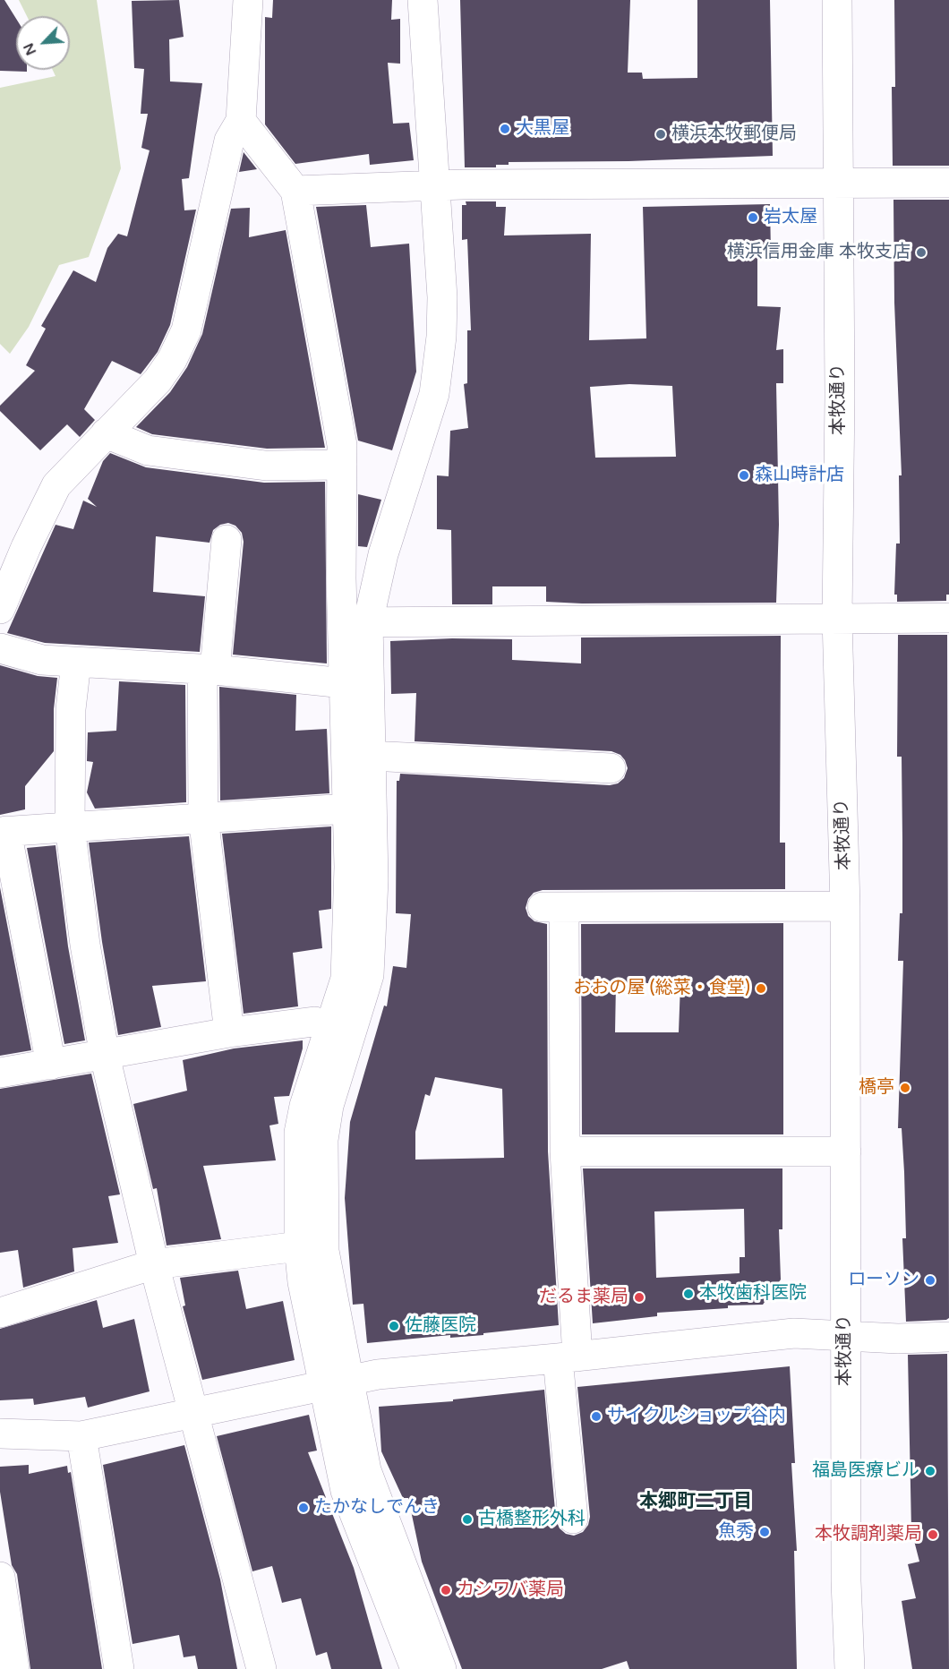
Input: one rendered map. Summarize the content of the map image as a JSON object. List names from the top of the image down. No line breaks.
{"streets":{"street":["本牧通り"]},"districts":["本郷町二丁目"],"places":["大黒屋","横浜本牧郵便局","岩太屋","横浜信用金庫 本牧支店","森山時計店","おおの屋 (総菜・食堂)","橋亭","ローソン","本牧歯科医院","だるま薬局","佐藤医院","サイクルショップ谷内","福島医療ビル","たかなしでんき","古橋整形外科","魚秀","本牧調剤薬局","カシワバ薬局"],"north":"bottom left"}
